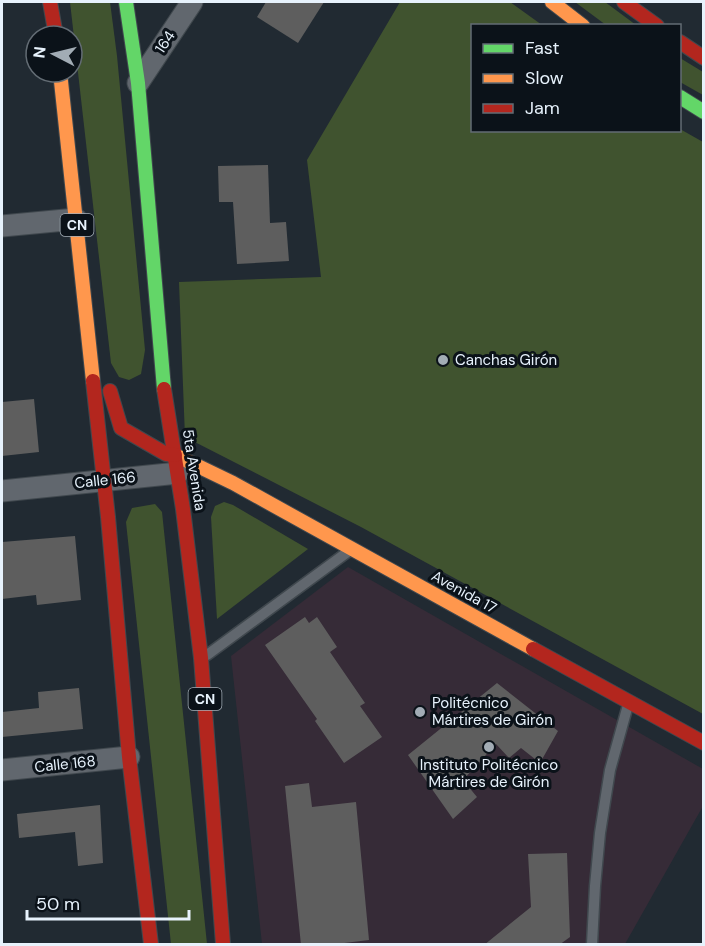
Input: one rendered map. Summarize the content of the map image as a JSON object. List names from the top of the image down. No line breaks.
{"streets":{"main road":["CN","5ta Avenida","Calle 166","Avenida 17"],"street":["164","Calle 168"]},"crossings":[["164","5ta Avenida"],["CN","Calle 166"],["CN","Calle 168"],["5ta Avenida","Calle 166"],["Calle 166","Avenida 17"]],"places":["Canchas Girón","Politécnico Mártires de Girón","Instituto Politécnico Mártires de Girón"],"legend":["Fast","Slow","Jam"],"scale_bar":"50 m","north":"left"}
